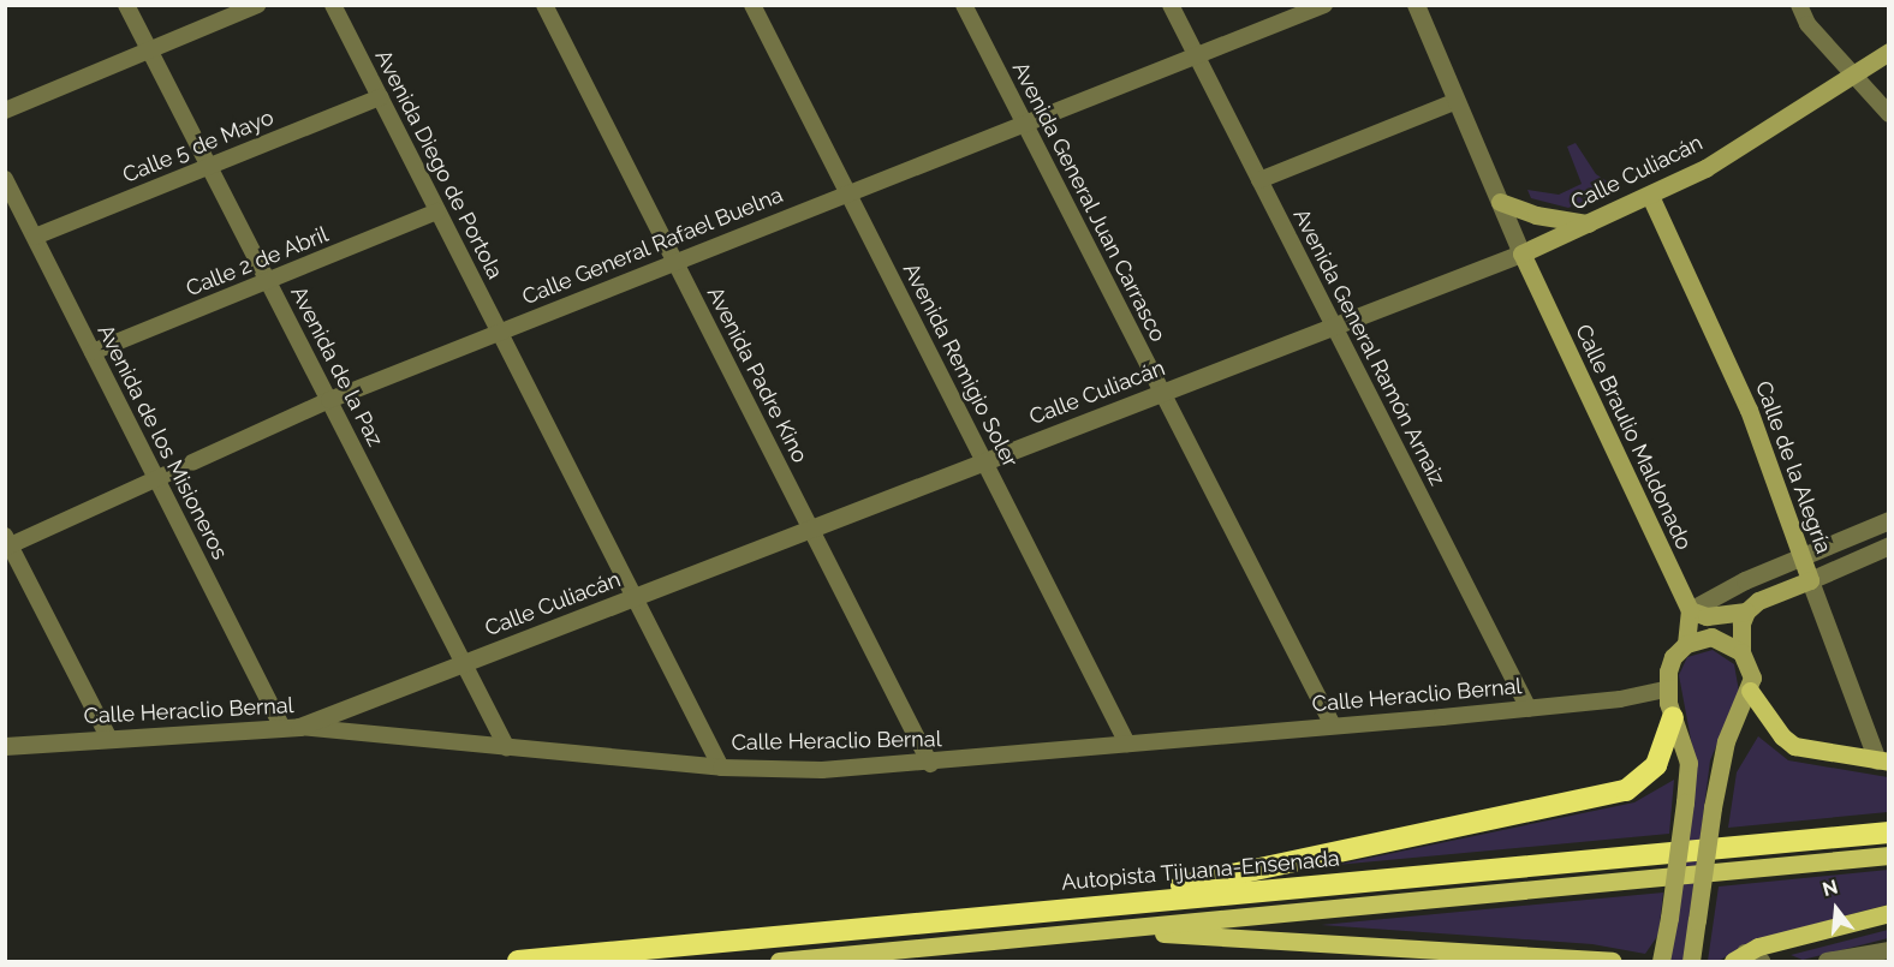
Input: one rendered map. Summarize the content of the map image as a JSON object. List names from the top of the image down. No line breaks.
{"streets":{"highway":["Autopista Tijuana-Ensenada"],"main road":["Calle Culiacán","Calle Braulio Maldonado","Calle de la Alegría"],"street":["Calle 5 de Mayo","Avenida Diego de Portola","Avenida General Juan Carrasco","Calle General Rafael Buelna","Calle 2 de Abril","Avenida General Ramón Arnaiz","Avenida Remigio Soler","Avenida de la Paz","Avenida Padre Kino","Avenida de los Misioneros","Calle Heraclio Bernal"]},"crossings":[["Calle 5 de Mayo","Avenida Diego de Portola"],["Calle 5 de Mayo","Avenida de la Paz"],["Calle 5 de Mayo","Avenida de los Misioneros"],["Avenida Diego de Portola","Calle Culiacán"],["Avenida Diego de Portola","Calle General Rafael Buelna"],["Avenida Diego de Portola","Calle 2 de Abril"],["Avenida Diego de Portola","Calle Heraclio Bernal"],["Calle Culiacán","Avenida General Juan Carrasco"],["Calle Culiacán","Avenida General Ramón Arnaiz"],["Calle Culiacán","Avenida Remigio Soler"],["Calle Culiacán","Avenida de la Paz"],["Calle Culiacán","Avenida Padre Kino"],["Calle Culiacán","Calle Braulio Maldonado"],["Calle Culiacán","Avenida de los Misioneros"],["Calle Culiacán","Calle de la Alegría"],["Calle Culiacán","Calle Heraclio Bernal"],["Avenida General Juan Carrasco","Calle General Rafael Buelna"],["Avenida General Juan Carrasco","Calle Heraclio Bernal"],["Calle General Rafael Buelna","Avenida General Ramón Arnaiz"],["Calle General Rafael Buelna","Avenida Remigio Soler"],["Calle General Rafael Buelna","Avenida de la Paz"],["Calle General Rafael Buelna","Avenida Padre Kino"],["Calle General Rafael Buelna","Avenida de los Misioneros"],["Calle 2 de Abril","Avenida de la Paz"],["Calle 2 de Abril","Avenida de los Misioneros"],["Avenida General Ramón Arnaiz","Calle Heraclio Bernal"],["Avenida Remigio Soler","Calle Heraclio Bernal"],["Avenida de la Paz","Calle Heraclio Bernal"],["Avenida Padre Kino","Calle Heraclio Bernal"],["Avenida de los Misioneros","Calle Heraclio Bernal"]],"north":"top"}
